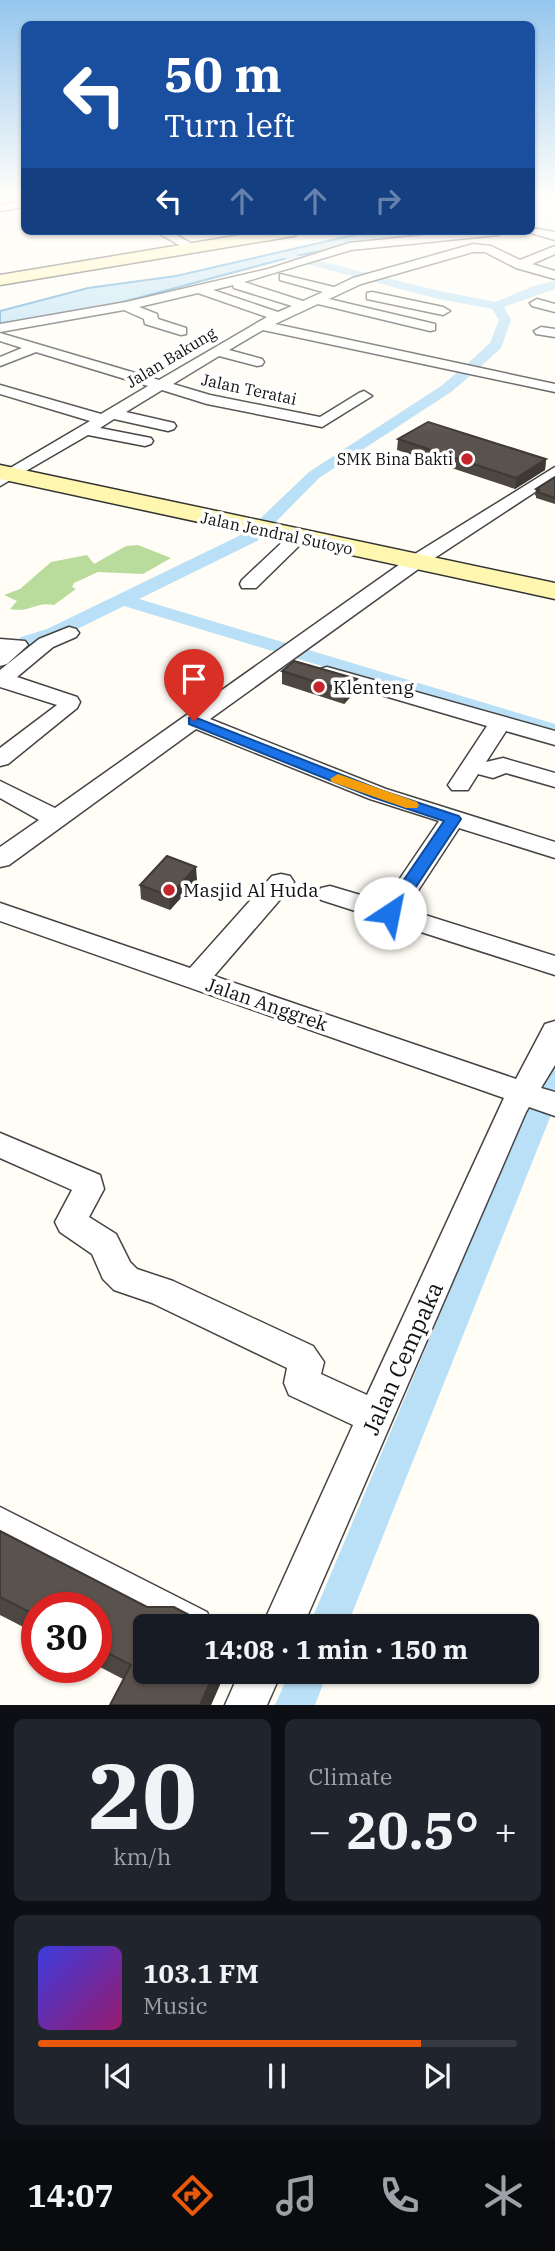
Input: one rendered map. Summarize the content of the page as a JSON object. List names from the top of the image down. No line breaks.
{"streets":{"street":["Jalan Bakung","Jalan Teratai","Jalan Jendral Sutoyo","Jalan Anggrek","Jalan Cempaka"]},"crossings":[["Jalan Bakung","Jalan Teratai"],["Jalan Bakung","Jalan Jendral Sutoyo"],["Jalan Anggrek","Jalan Cempaka"]],"places":["SMK Bina Bakti","Klenteng","Masjid Al Huda"],"page":{"turn":["50 m","Turn left"],"limit":"30","trip":"14:08 · 1 min · 150 m","tile":[["20","km/h"],"Climate"],"heat":["−","20.5°","+"],"song":["103.1 FM","Music"],"tabs":"14:07"}}
